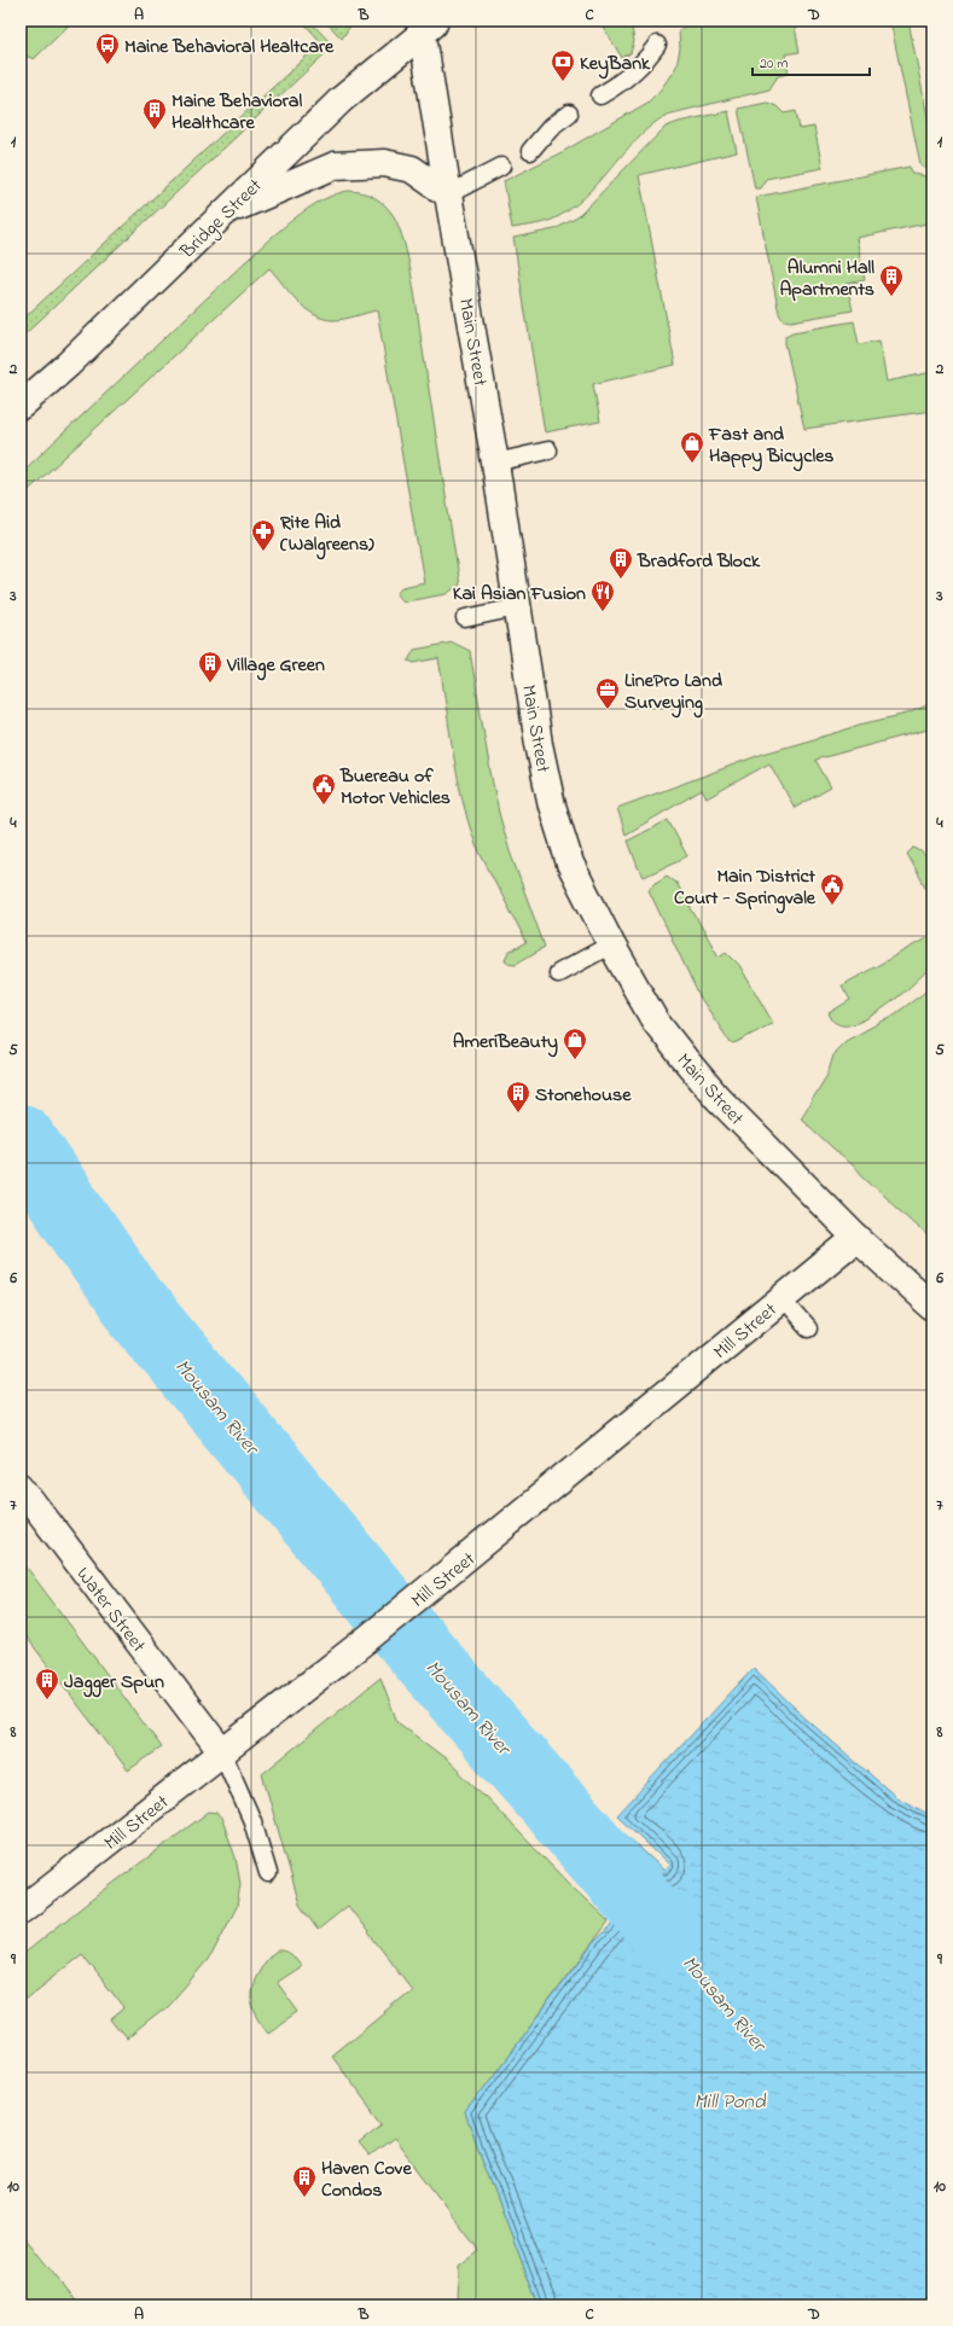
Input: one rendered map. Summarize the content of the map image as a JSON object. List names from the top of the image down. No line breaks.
{"streets":{"main road":["Bridge Street","Main Street","Mill Street","Water Street"]},"crossings":[["Bridge Street","Main Street"],["Main Street","Mill Street"],["Mill Street","Water Street"]],"water":["Mousam River","Mill Pond"],"places":{"bus stop":["Maine Behavioral Healtcare"],"bank":["KeyBank"],"building":["Maine Behavioral Healthcare","Alumni Hall Apartments","Bradford Block","Village Green","Stonehouse","Jagger Spun","Haven Cove Condos"],"shop":["Fast and Happy Bicycles","AmeriBeauty"],"pharmacy":["Rite Aid (Walgreens)"],"restaurant":["Kai Asian Fusion"],"office":["LinePro Land Surveying"],"public building":["Buereau of Motor Vehicles","Main District Court - Springvale"]},"scale_bar":"20 m","grid":{"columns":["A","B","C","D"],"rows":["1","2","3","4","5","6","7","8","9","10"]}}
